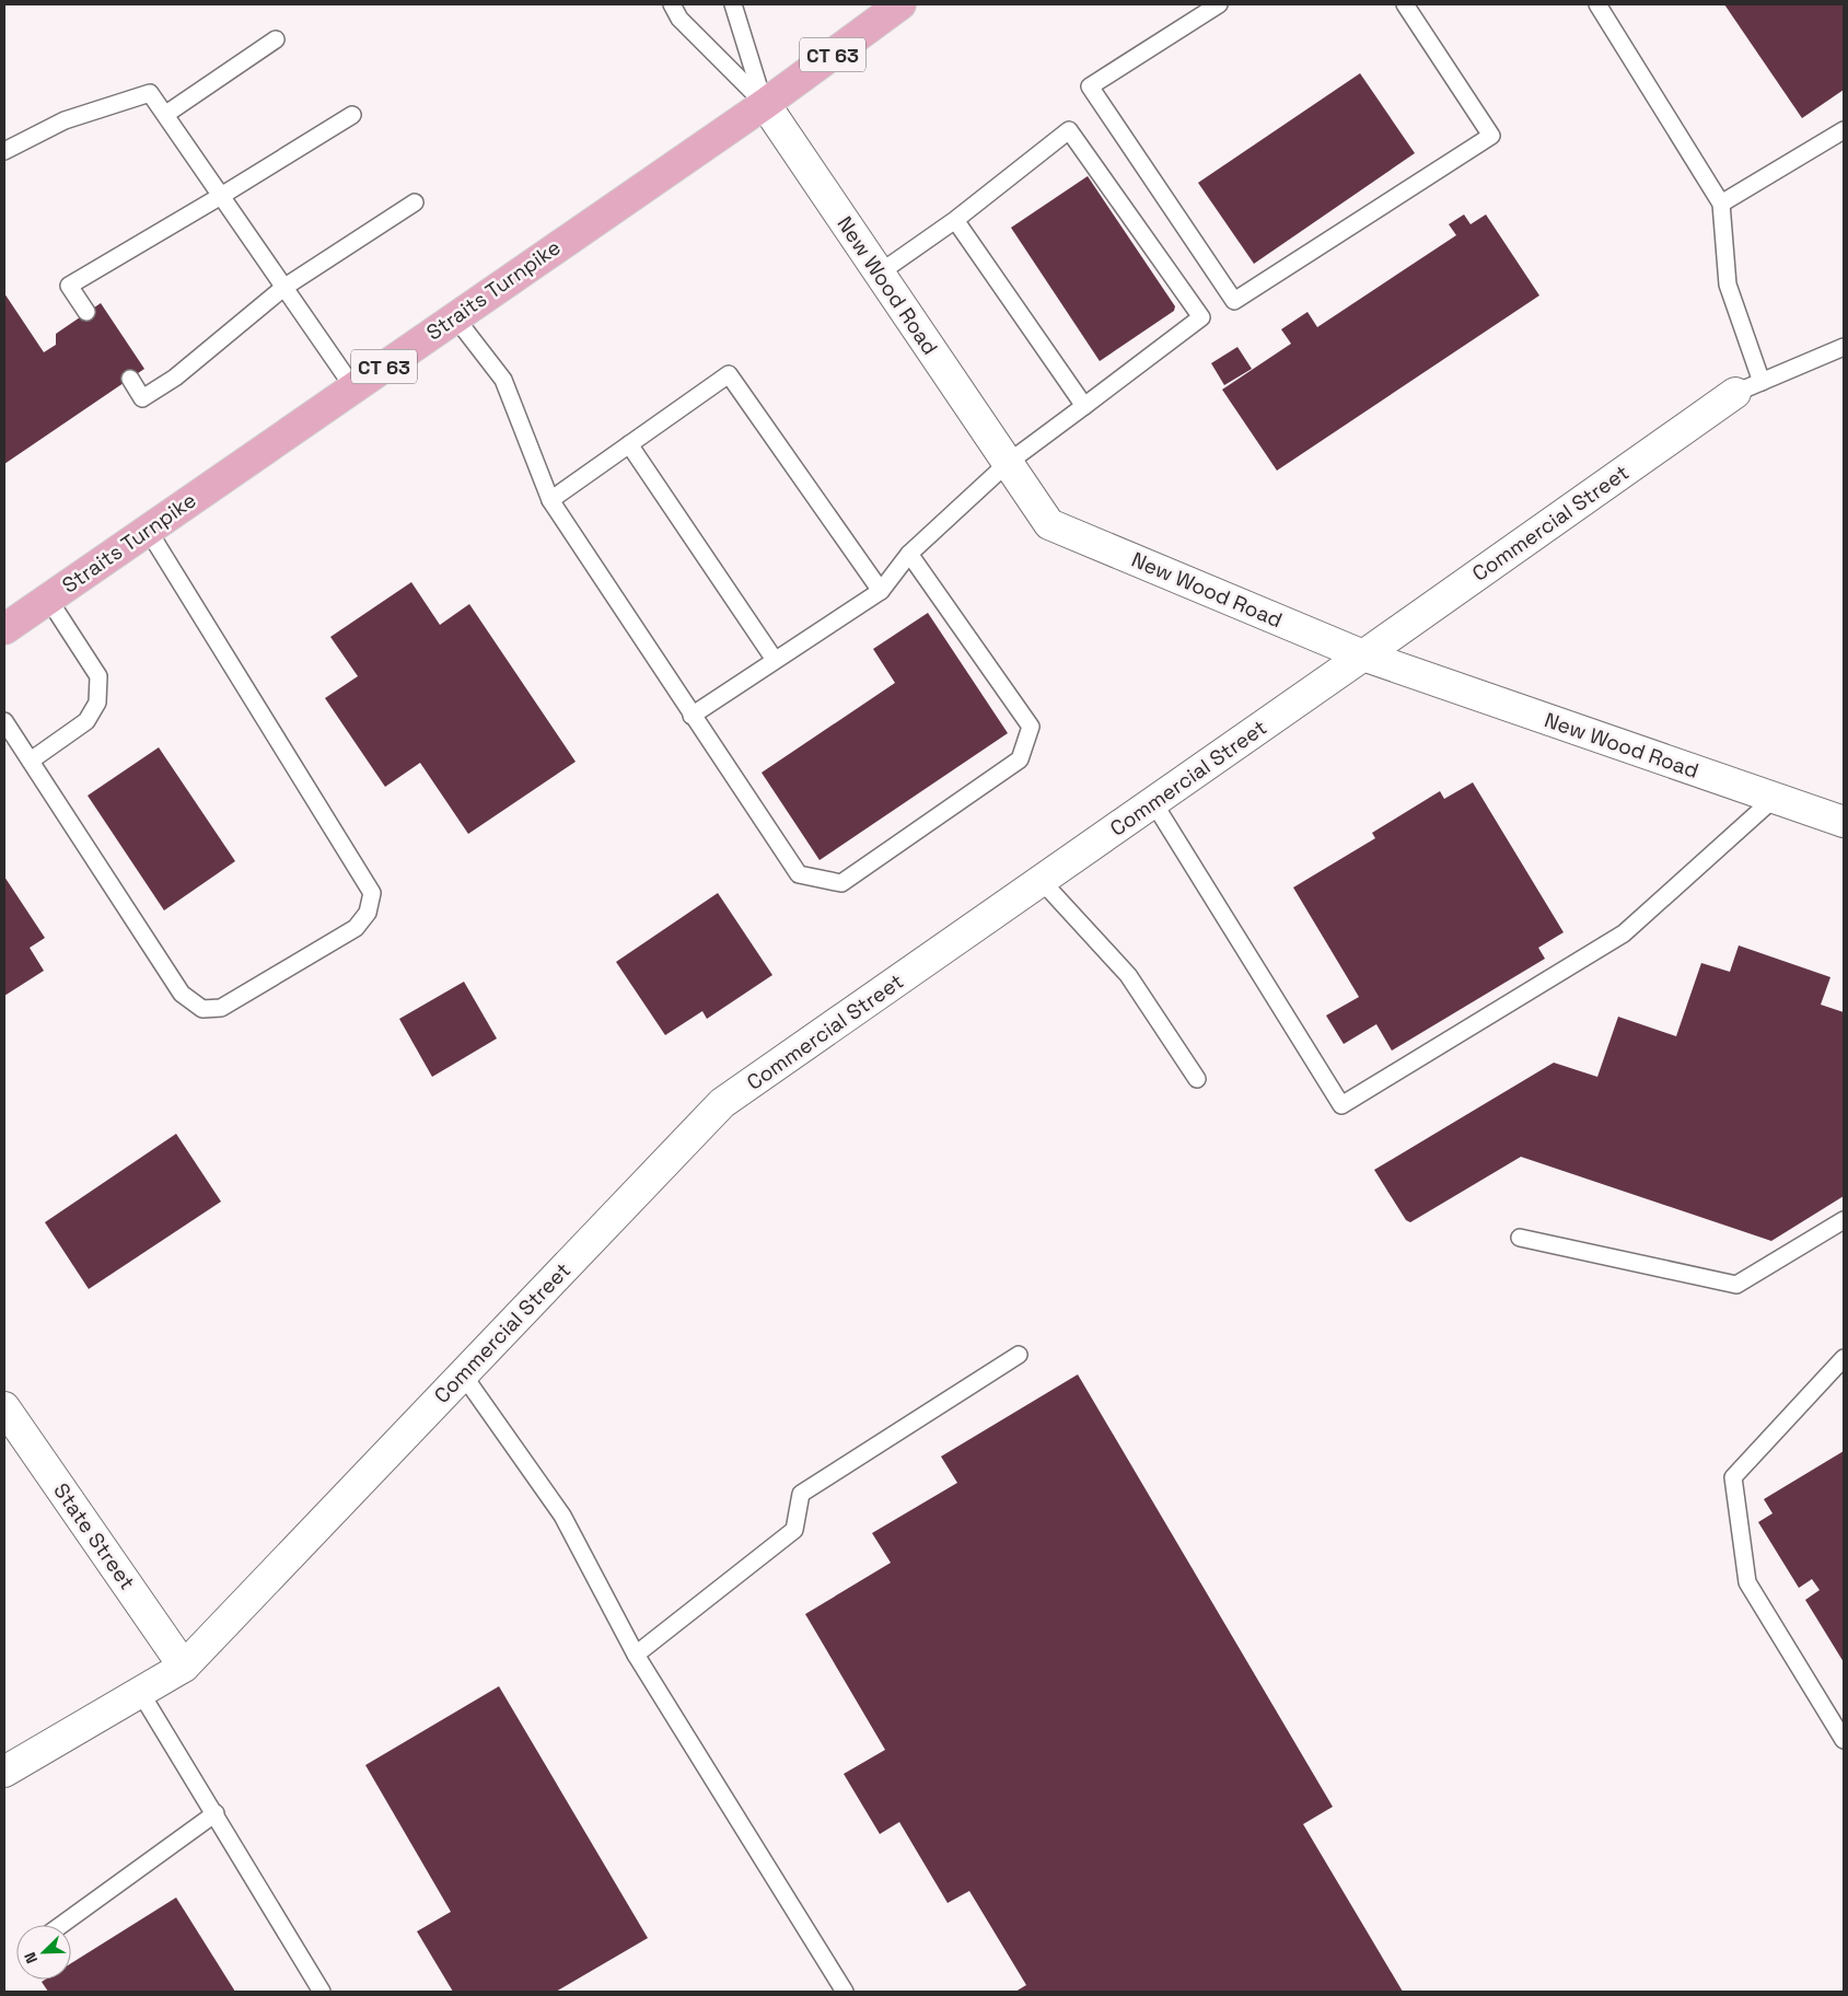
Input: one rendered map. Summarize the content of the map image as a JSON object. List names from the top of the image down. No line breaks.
{"streets":{"main road":["CT 63","Straits Turnpike"],"street":["New Wood Road","Commercial Street","State Street"]},"crossings":[["New Wood Road","Straits Turnpike"],["New Wood Road","Commercial Street"],["Commercial Street","State Street"]],"north":"bottom left"}
